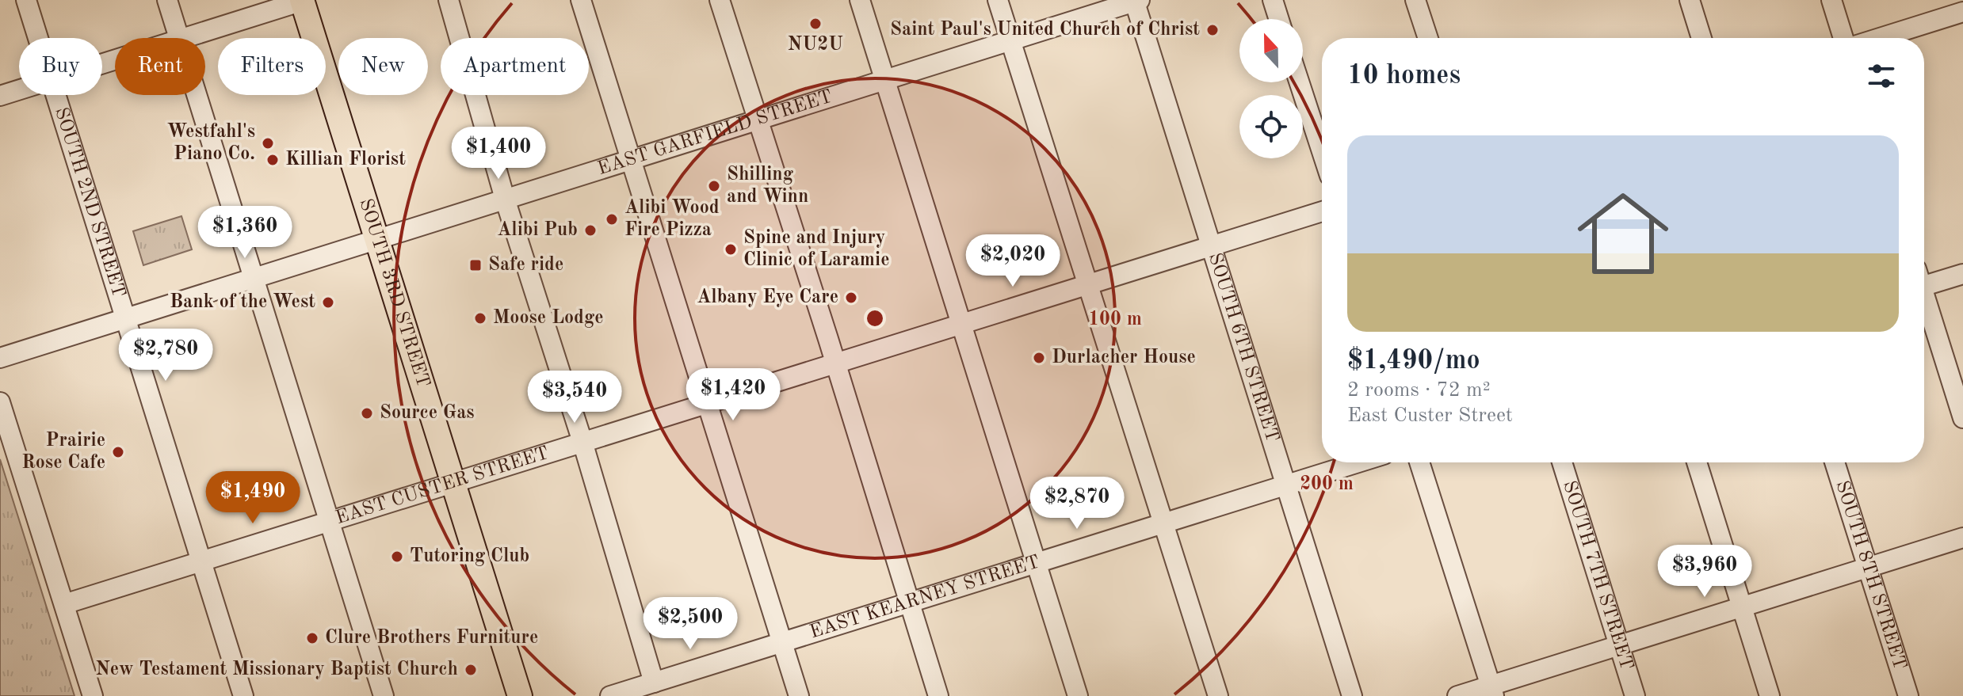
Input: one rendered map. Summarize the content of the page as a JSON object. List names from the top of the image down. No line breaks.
{"streets":{"main road":["SOUTH 3RD STREET"],"street":["EAST GARFIELD STREET","SOUTH 2ND STREET","SOUTH 6TH STREET","EAST CUSTER STREET","SOUTH 7TH STREET","SOUTH 8TH STREET","EAST KEARNEY STREET"]},"crossings":[["EAST GARFIELD STREET","SOUTH 2ND STREET"],["EAST GARFIELD STREET","SOUTH 3RD STREET"],["EAST GARFIELD STREET","SOUTH 6TH STREET"],["SOUTH 2ND STREET","EAST CUSTER STREET"],["SOUTH 3RD STREET","EAST CUSTER STREET"],["SOUTH 6TH STREET","EAST CUSTER STREET"],["SOUTH 6TH STREET","EAST KEARNEY STREET"]],"places":{"other":["NU2U","Saint Paul's United Church of Christ","Westfahl's Piano Co.","Killian Florist","Shilling and Winn","Alibi Wood Fire Pizza","Alibi Pub","Spine and Injury Clinic of Laramie","Albany Eye Care","Bank of the West","Moose Lodge","Durlacher House","Source Gas","Prairie Rose Cafe","Tutoring Club","Clure Brothers Furniture","New Testament Missionary Baptist Church"],"transit":["Safe ride"]},"north":"top","page":{"chip":["Buy","Rent","Filters","New","Apartment"],"heading":"10 homes","list":[{"name":"$1,490/mo","note":"2 rooms · 72 m² · East Custer Street"}],"price":["$1,400","$1,360","$2,020","$2,780","$1,420","$3,540","$1,490","$2,870","$3,960","$2,500"]},"rings":["100 m","200 m"]}
